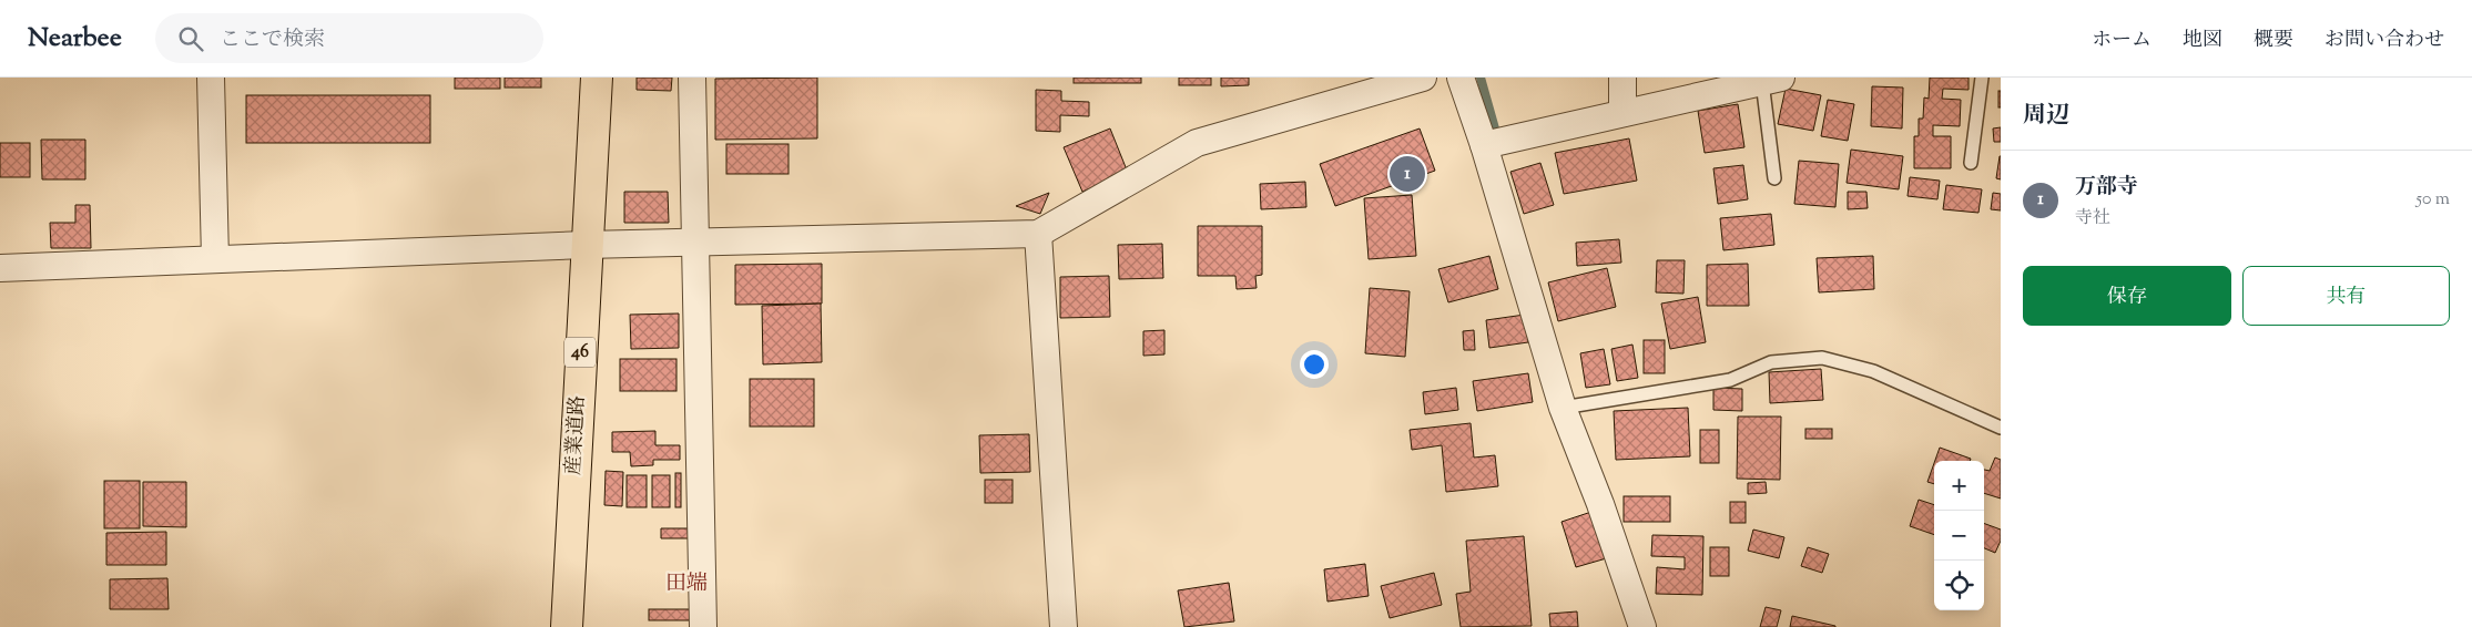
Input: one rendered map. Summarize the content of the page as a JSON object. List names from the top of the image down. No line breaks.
{"streets":{"main road":["46","産業道路"]},"districts":["田端"],"page":{"header":"Nearbee","search":"ここで検索","nav":["ホーム","地図","概要","お問い合わせ"],"heading":"周辺","list":[{"mark":"1","name":"万部寺","note":"寺社","value":"50 m"}],"pins":"1","buttons":["保存","共有"],"map_buttons":["+","−"]}}
